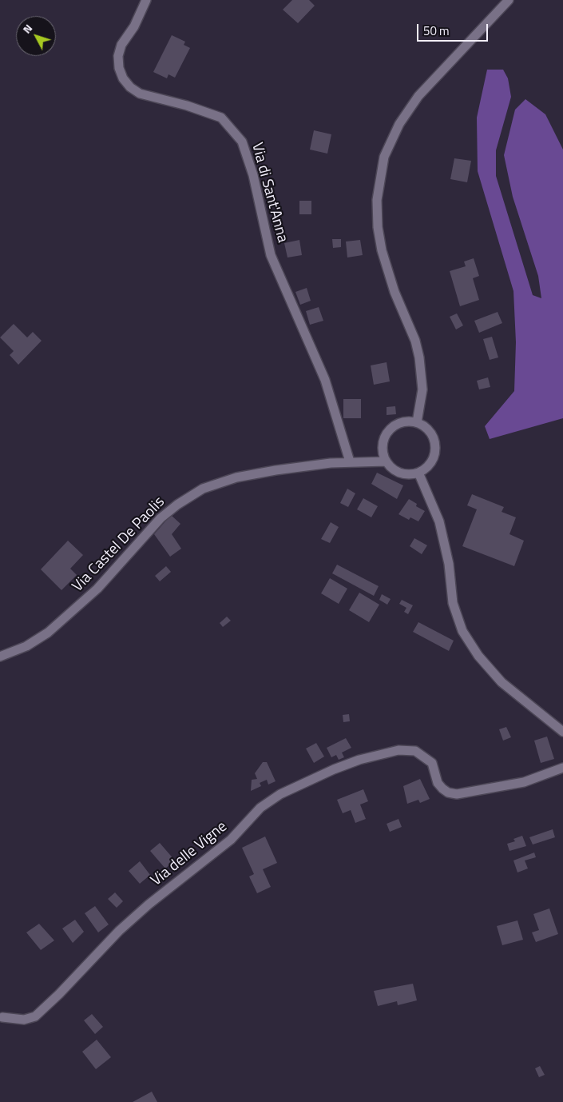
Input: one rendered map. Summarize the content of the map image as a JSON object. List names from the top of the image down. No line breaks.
{"streets":{"street":["Via di Sant'Anna","Via Castel De Paolis","Via delle Vigne"]},"crossings":[["Via di Sant'Anna","Via Castel De Paolis"]],"scale_bar":"50 m","north":"top left"}
